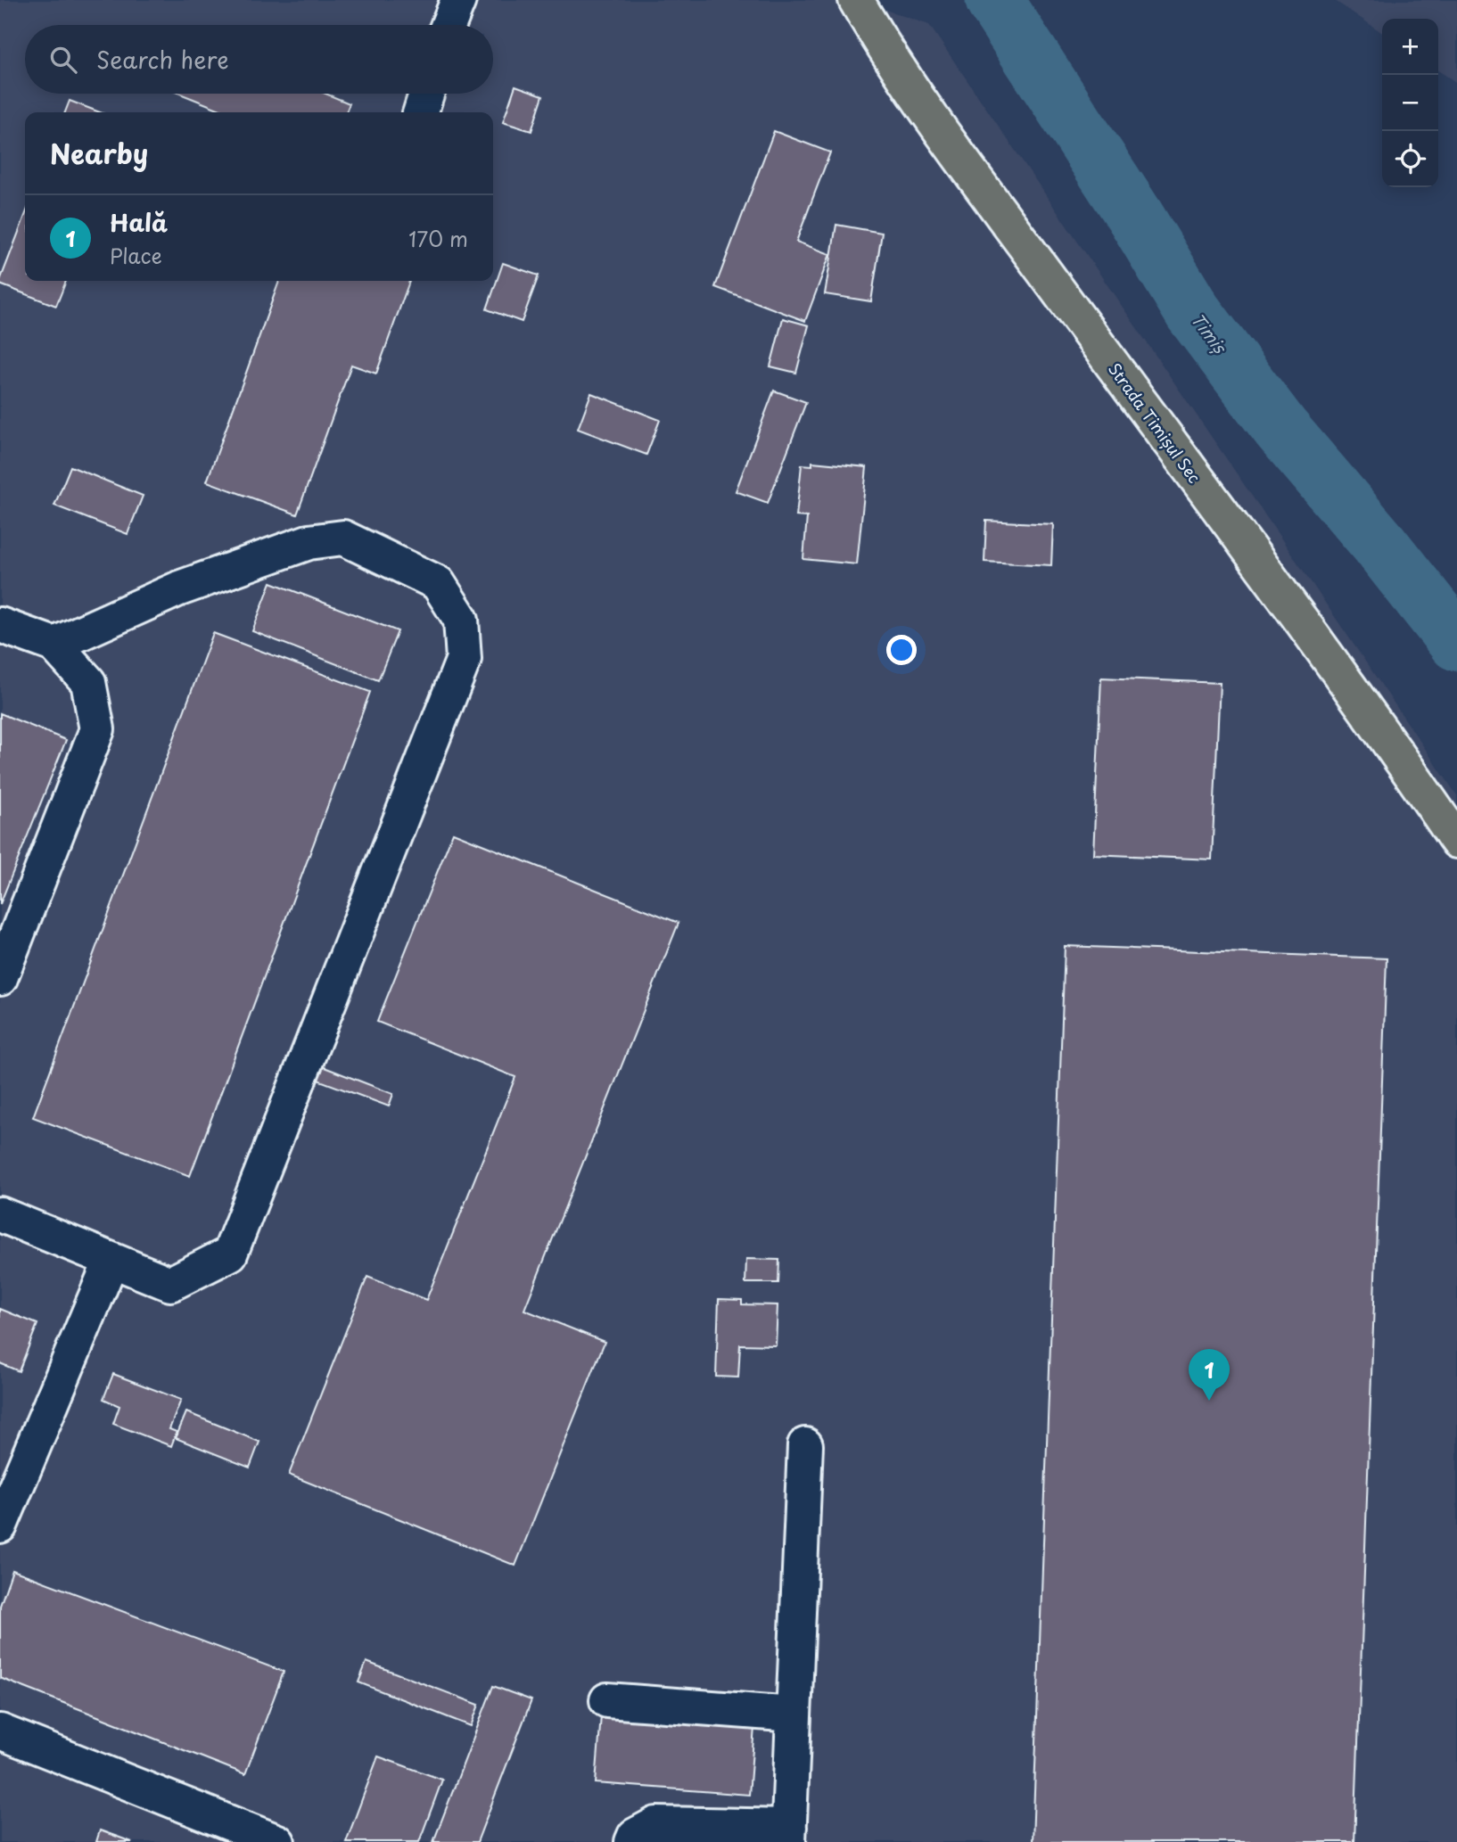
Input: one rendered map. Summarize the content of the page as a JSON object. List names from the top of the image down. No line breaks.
{"streets":{"main road":["Strada Timișul Sec"]},"water":["Timiș"],"page":{"map_buttons":["+","−"],"search":"Search here","heading":"Nearby","list":[{"mark":"1","name":"Hală","note":"Place","value":"170 m"}],"pins":"1"}}
